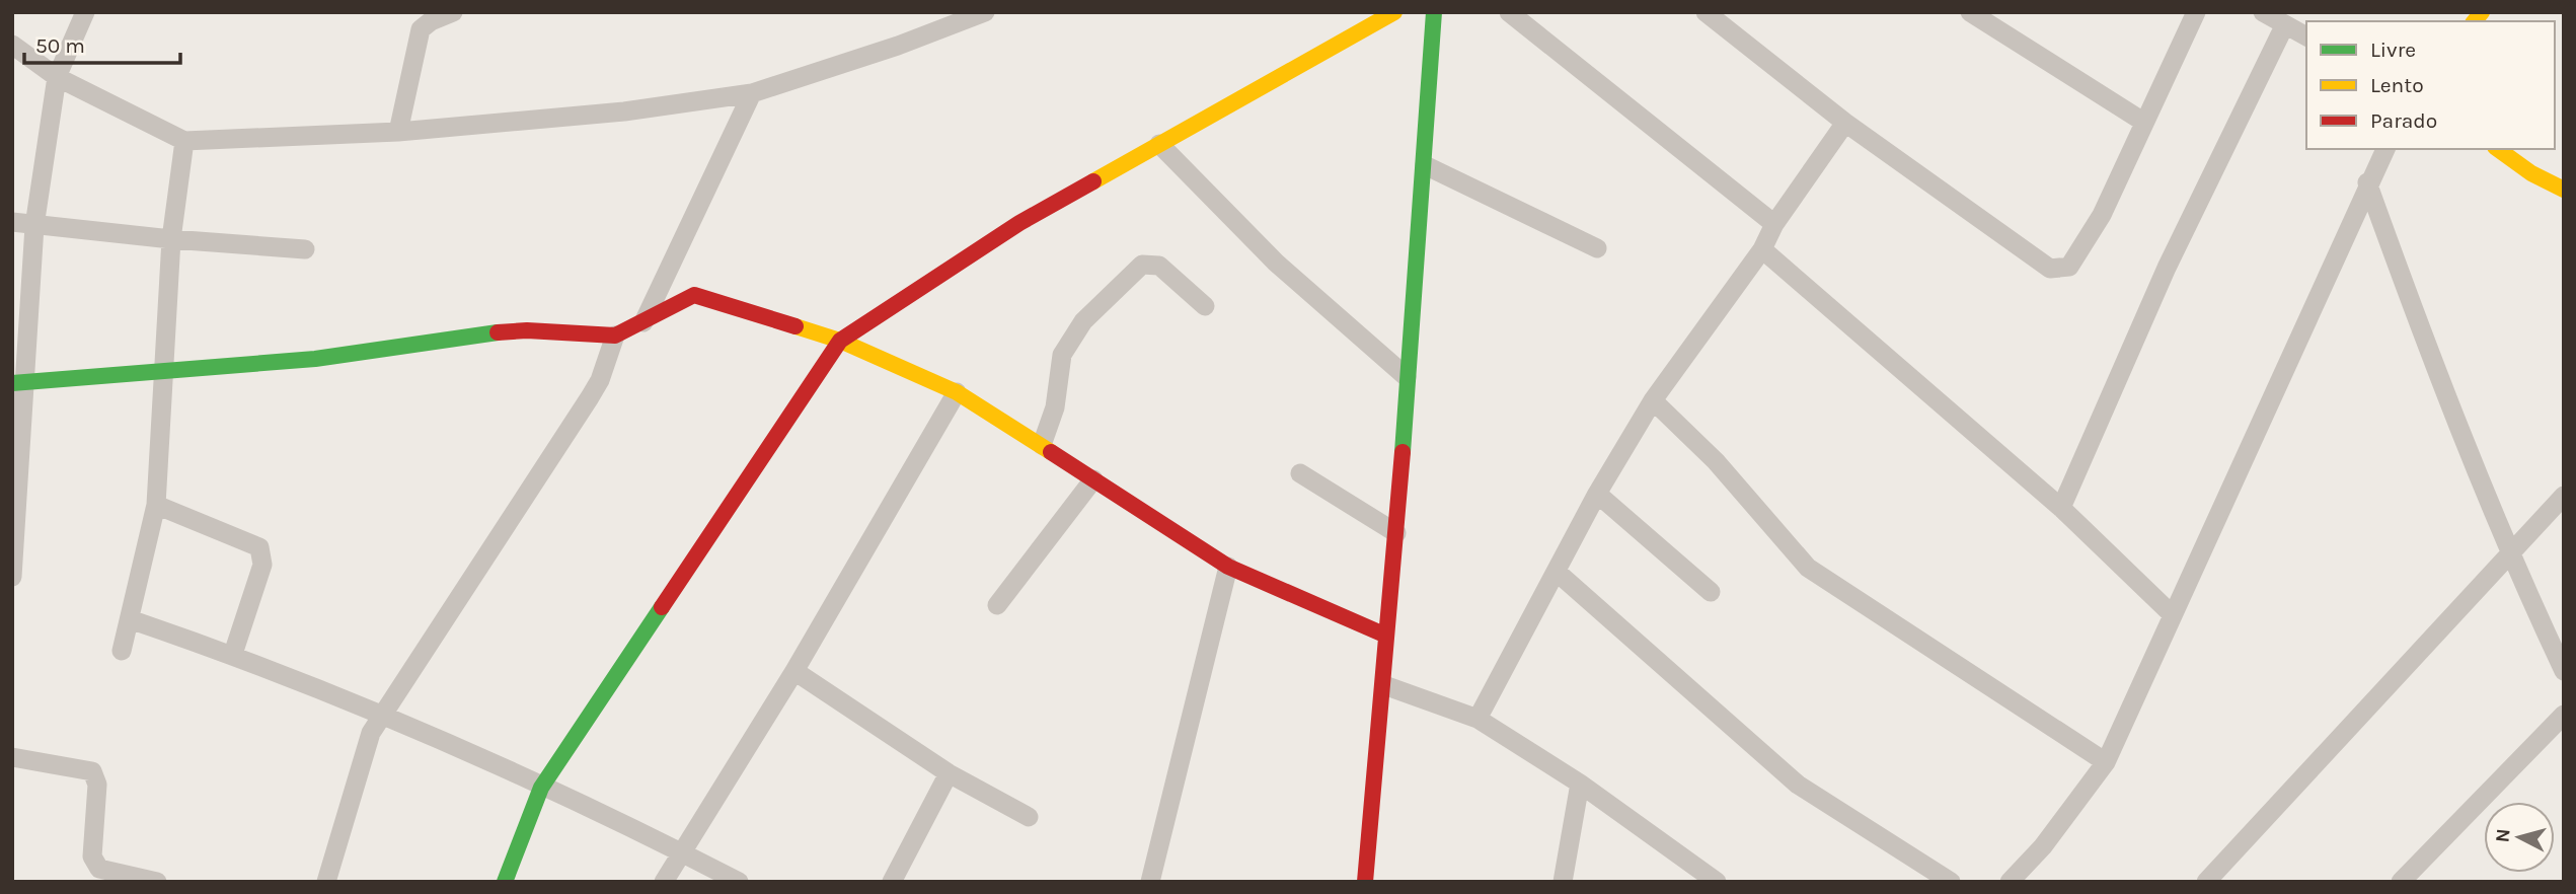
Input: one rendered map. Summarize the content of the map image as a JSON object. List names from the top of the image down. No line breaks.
{"legend":["Livre","Lento","Parado"],"scale_bar":"50 m","north":"left"}
